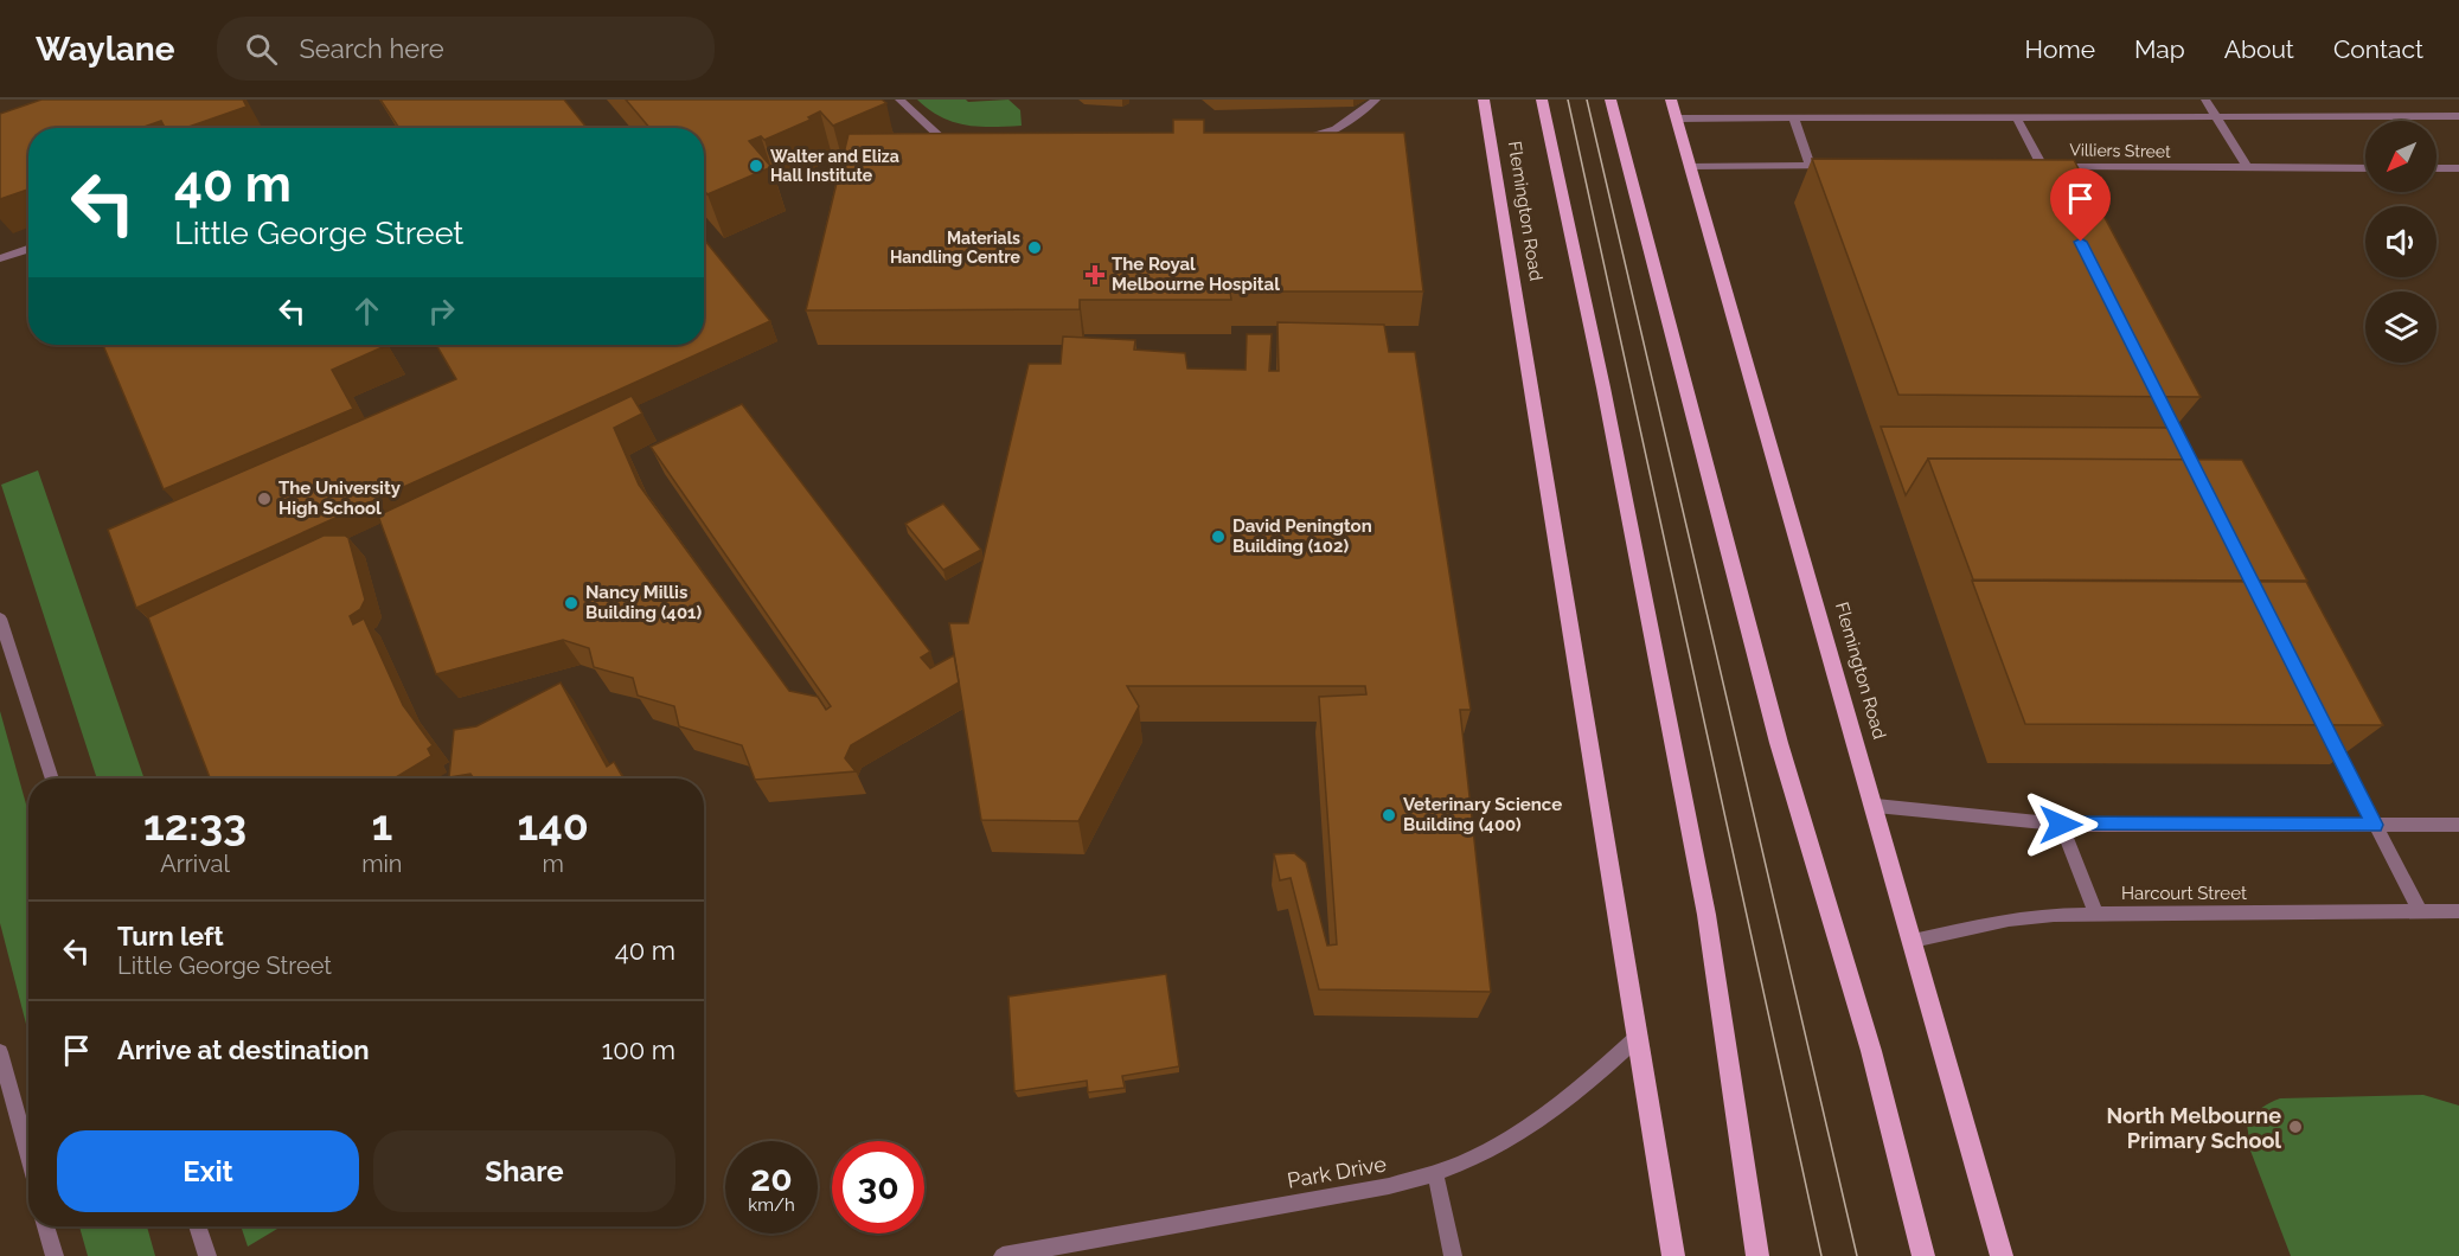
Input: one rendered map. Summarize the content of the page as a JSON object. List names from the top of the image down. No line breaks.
{"streets":{"main road":["Flemington Road"],"street":["Villiers Street","Harcourt Street","Park Drive"]},"crossings":[["Villiers Street","Flemington Road"],["Flemington Road","Harcourt Street"],["Flemington Road","Park Drive"]],"places":{"other":["Walter and Eliza Hall Institute","Materials Handling Centre","The University High School","David Penington Building (102)","Nancy Millis Building (401)","Veterinary Science Building (400)","North Melbourne Primary School"],"health":["The Royal Melbourne Hospital"]},"north":"bottom left","page":{"header":"Waylane","search":"Search here","nav":["Home","Map","About","Contact"],"turn":["40 m","Little George Street"],"eta":["12:33","Arrival","1","min","140","m"],"list":[{"name":"Turn left","note":"Little George Street","value":"40 m"},{"name":"Arrive at destination","value":"100 m"}],"buttons":["Exit","Share"],"speed":"20 km/h","limit":"30"}}
